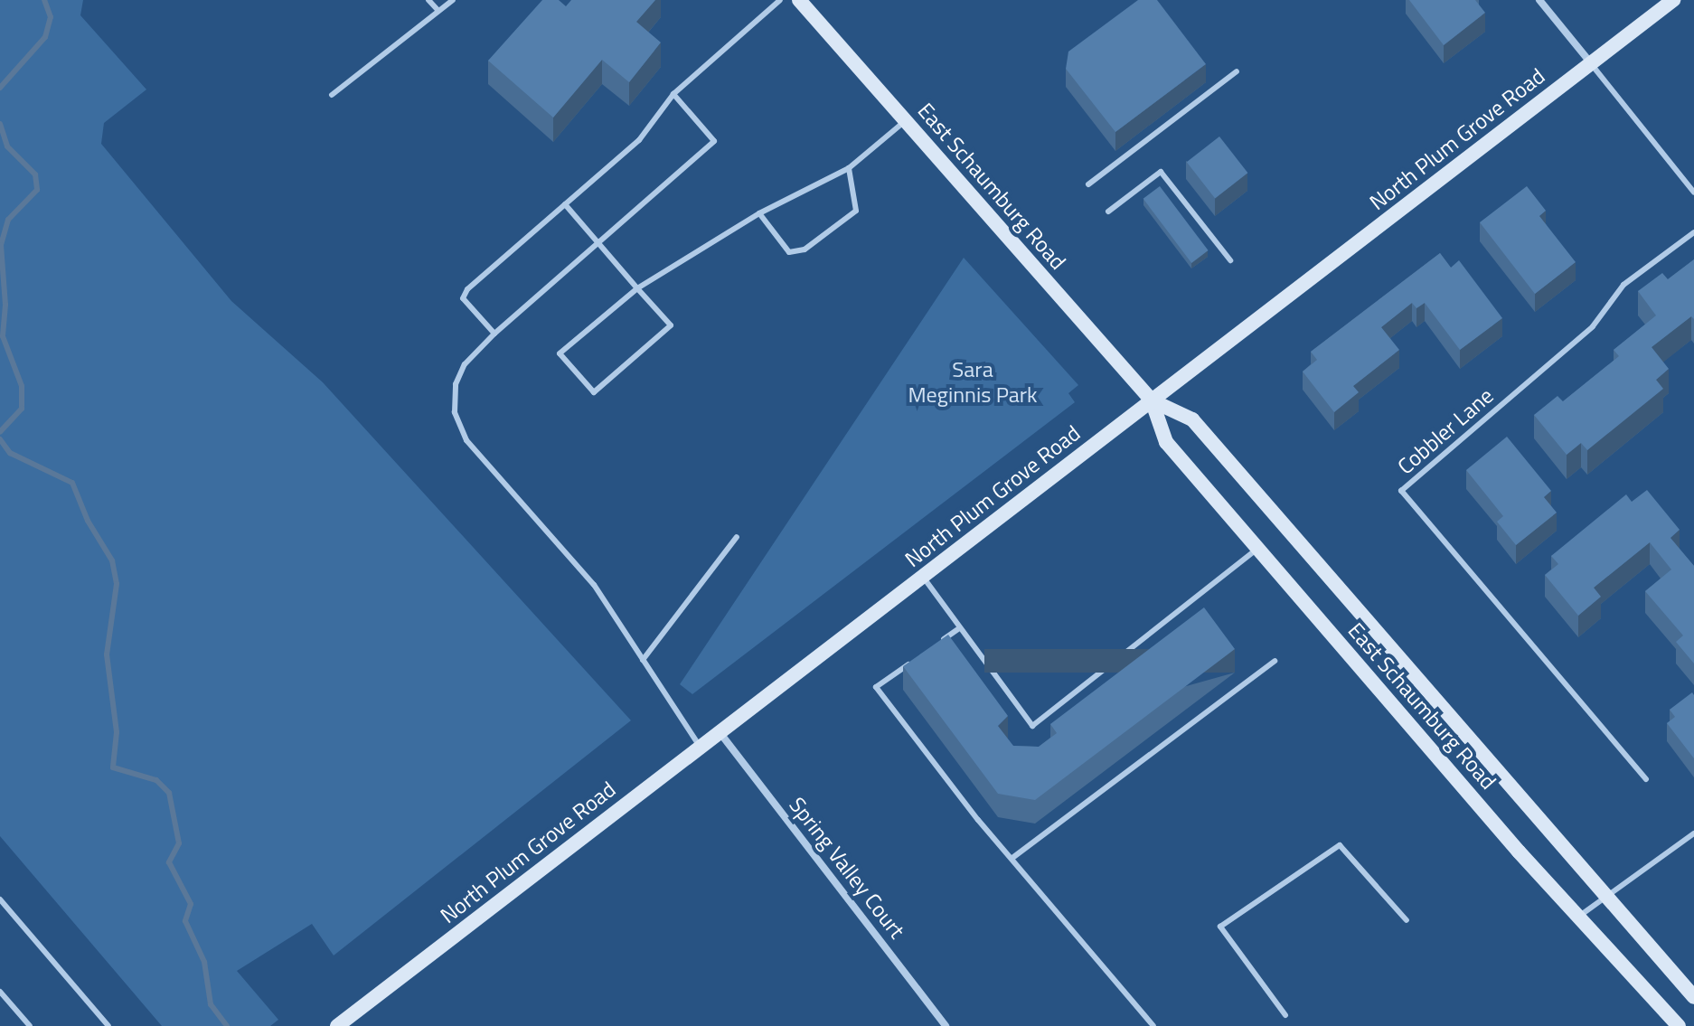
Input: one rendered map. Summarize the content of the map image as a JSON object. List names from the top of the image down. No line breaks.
{"streets":{"main road":["North Plum Grove Road","East Schaumburg Road"],"street":["Spring Valley Court"],"lane":["Cobbler Lane"]},"crossings":[["North Plum Grove Road","East Schaumburg Road"],["North Plum Grove Road","Spring Valley Court"]],"parks":["Sara Meginnis Park"]}
